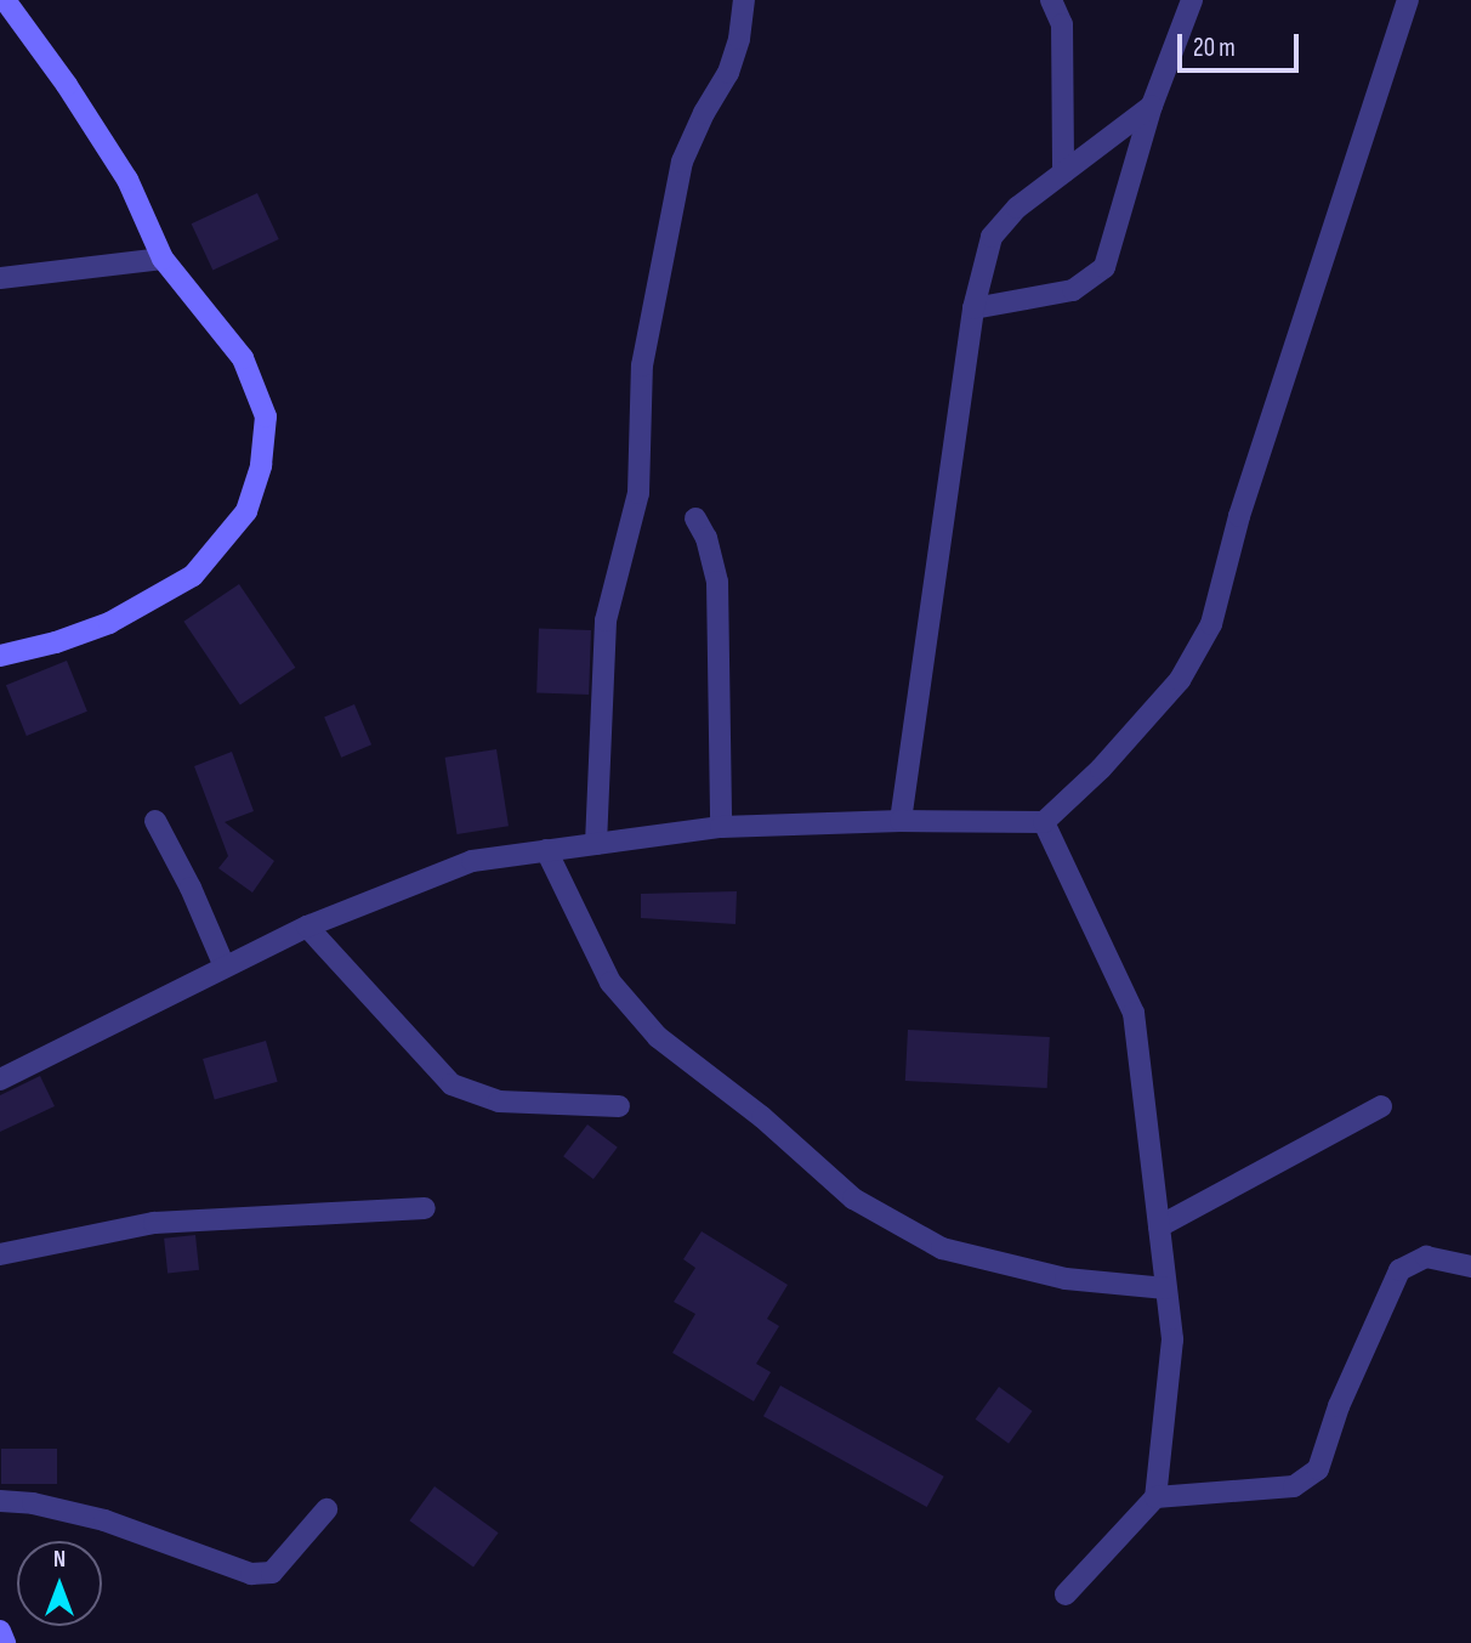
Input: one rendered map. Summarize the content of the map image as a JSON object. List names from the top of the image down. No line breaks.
{"scale_bar":"20 m","north":"top"}
